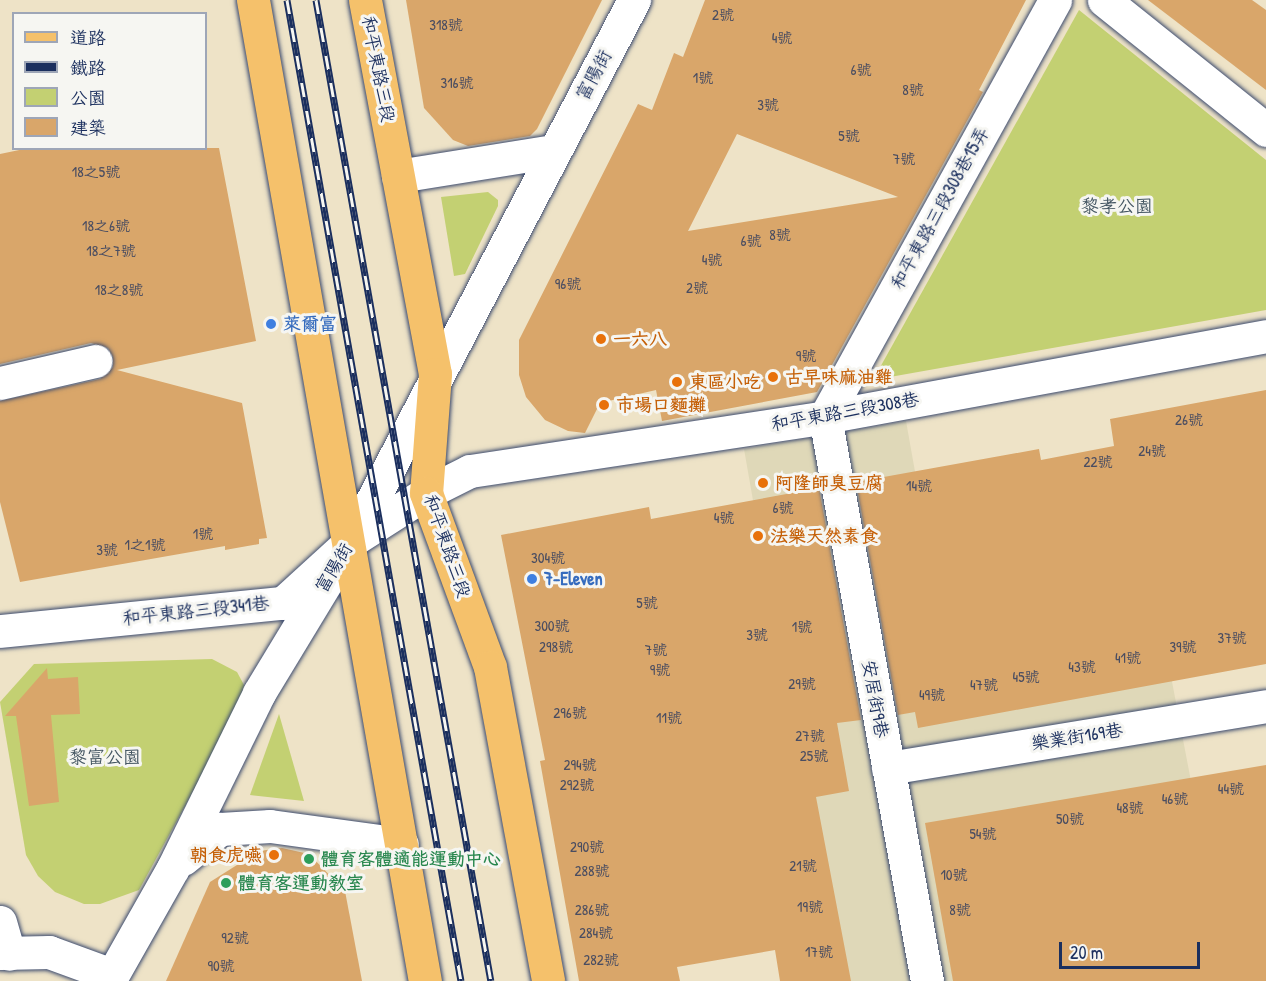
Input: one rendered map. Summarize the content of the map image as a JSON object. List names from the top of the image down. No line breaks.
{"streets":{"main road":["和平東路三段"],"street":["富陽街","和平東路三段308巷15弄","和平東路三段308巷","和平東路三段341巷","安居街9巷","樂業街169巷"]},"crossings":[["和平東路三段","富陽街"],["和平東路三段","和平東路三段308巷"],["和平東路三段","和平東路三段341巷"],["富陽街","和平東路三段341巷"],["和平東路三段308巷15弄","和平東路三段308巷"],["和平東路三段308巷15弄","安居街9巷"],["和平東路三段308巷","和平東路三段341巷"],["和平東路三段308巷","安居街9巷"],["安居街9巷","樂業街169巷"]],"parks":["黎孝公園","黎富公園"],"places":["萊爾富","一六八","古早味麻油雞","東區小吃","市場口麵攤","阿隆師臭豆腐","法樂天然素食","7-Eleven","朝食虎嚥","體育客體適能運動中心","體育客運動教室"],"house_numbers":["2號","318號","4號","6號","1號","316號","8號","3號","5號","7號","18之5號","18之6號","8號","6號","18之7號","4號","96號","2號","18之8號","9號","26號","24號","22號","14號","6號","4號","1號","1之1號","3號","304號","5號","300號","1號","3號","37號","298號","39號","7號","41號","43號","9號","45號","29號","47號","49號","296號","11號","27號","25號","294號","292號","44號","46號","48號","50號","54號","290號","21號","288號","10號","19號","286號","8號","284號","92號","17號","282號","90號"],"legend":["道路","鐵路","公園","建築"],"scale_bar":"20 m"}
